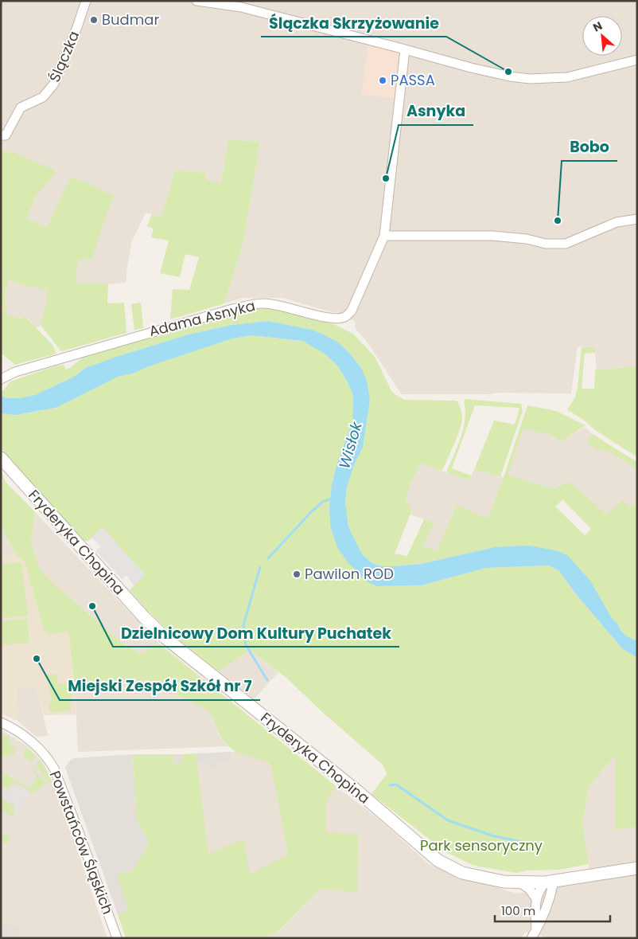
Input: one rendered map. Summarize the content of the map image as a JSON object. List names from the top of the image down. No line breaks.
{"streets":{"street":["Ślączka","Adama Asnyka","Fryderyka Chopina","Powstańców Śląskich"]},"water":["Wisłok"],"parks":["Park sensoryczny"],"places":["Budmar","Ślączka Skrzyżowanie","PASSA","Asnyka","Bobo","Pawilon ROD","Dzielnicowy Dom Kultury Puchatek","Miejski Zespół Szkół nr 7"],"scale_bar":"100 m","north":"top left"}
